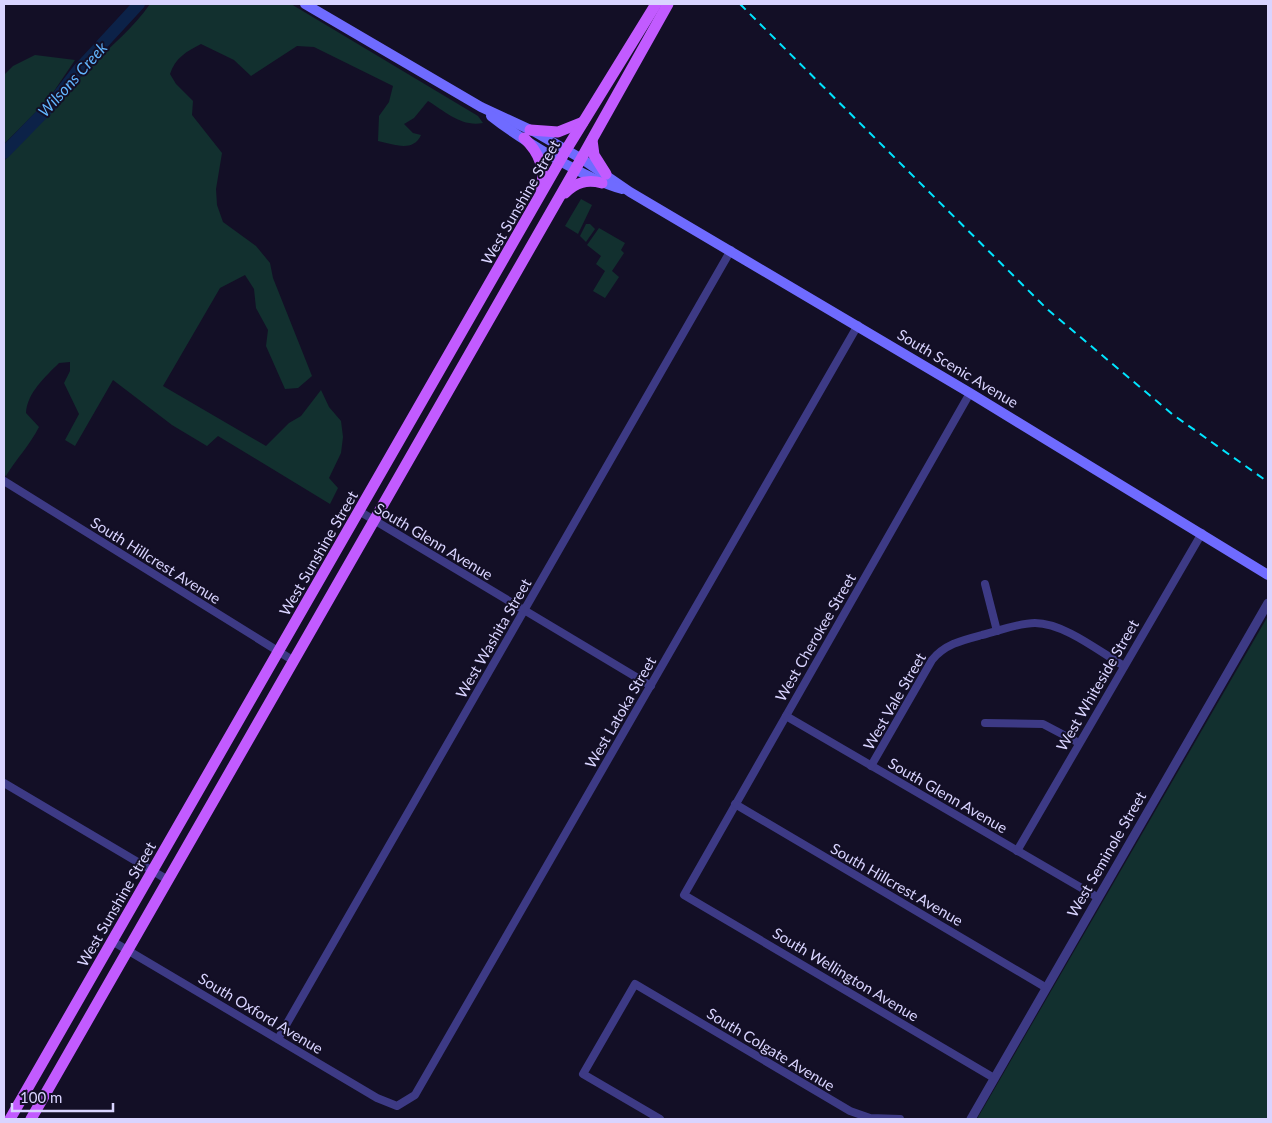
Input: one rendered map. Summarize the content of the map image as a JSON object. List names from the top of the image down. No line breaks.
{"streets":{"main road":["West Sunshine Street","South Scenic Avenue"],"street":["South Glenn Avenue","South Hillcrest Avenue","West Cherokee Street","West Washita Street","West Whiteside Street","West Vale Street","West Latoka Street","West Seminole Street","South Wellington Avenue","South Oxford Avenue","South Colgate Avenue"]},"crossings":[["West Sunshine Street","South Scenic Avenue"],["West Sunshine Street","South Glenn Avenue"],["West Sunshine Street","South Hillcrest Avenue"],["West Sunshine Street","South Oxford Avenue"],["South Scenic Avenue","West Cherokee Street"],["South Scenic Avenue","West Washita Street"],["South Scenic Avenue","West Whiteside Street"],["South Scenic Avenue","West Latoka Street"],["South Glenn Avenue","West Cherokee Street"],["South Glenn Avenue","West Washita Street"],["South Glenn Avenue","West Whiteside Street"],["South Glenn Avenue","West Vale Street"],["South Glenn Avenue","West Latoka Street"],["South Glenn Avenue","West Seminole Street"],["South Hillcrest Avenue","West Cherokee Street"],["South Hillcrest Avenue","West Seminole Street"],["West Cherokee Street","South Wellington Avenue"],["West Washita Street","South Oxford Avenue"],["West Whiteside Street","West Vale Street"],["West Latoka Street","South Oxford Avenue"],["West Seminole Street","South Wellington Avenue"]],"water":["Wilsons Creek"],"scale_bar":"100 m"}
